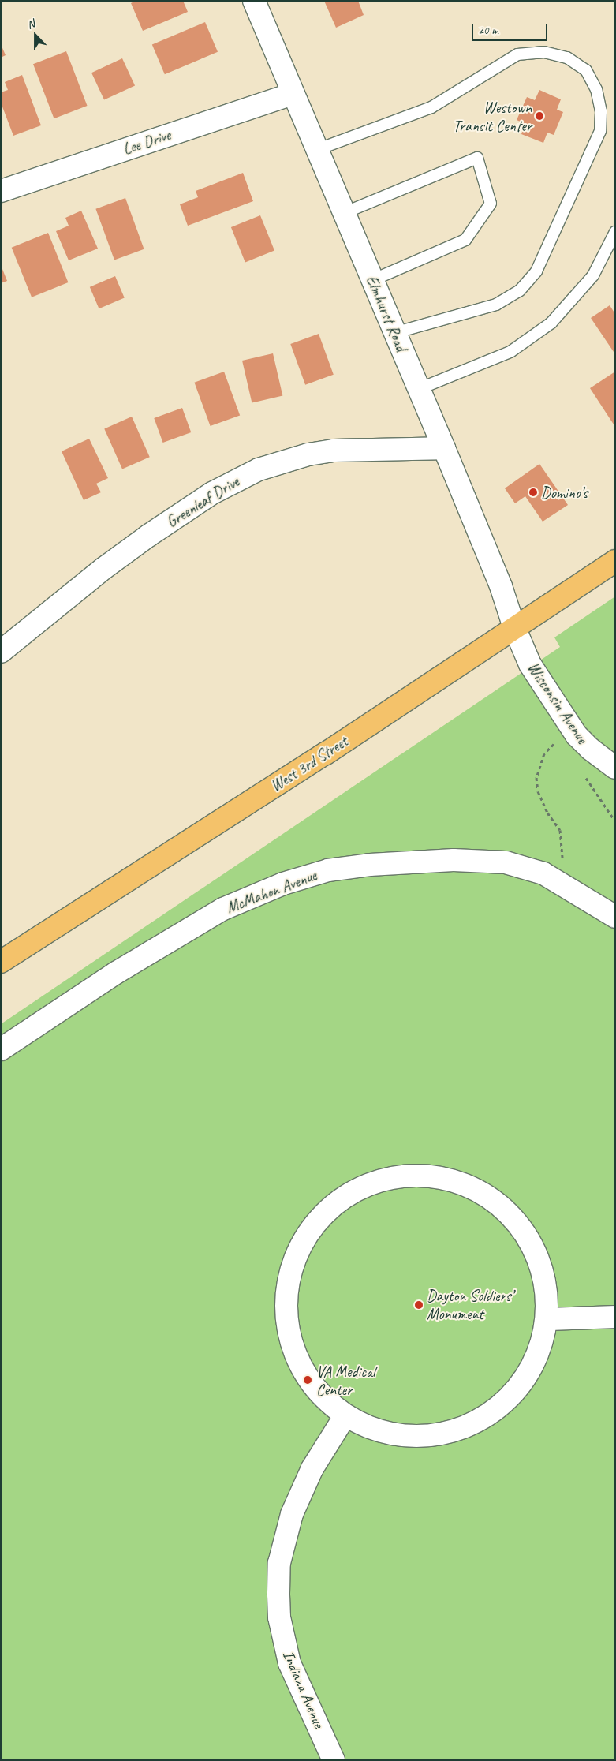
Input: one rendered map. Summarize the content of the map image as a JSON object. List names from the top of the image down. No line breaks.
{"streets":{"main road":["West 3rd Street"],"street":["Lee Drive","Elmhurst Road","Greenleaf Drive","Wisconsin Avenue","McMahon Avenue","Indiana Avenue"]},"crossings":[["Lee Drive","Elmhurst Road"],["Elmhurst Road","Greenleaf Drive"],["Elmhurst Road","Wisconsin Avenue"],["Elmhurst Road","West 3rd Street"],["Wisconsin Avenue","West 3rd Street"]],"places":["Westown Transit Center","Domino’s","Dayton Soldiers’ Monument","VA Medical Center"],"scale_bar":"20 m","north":"top"}
